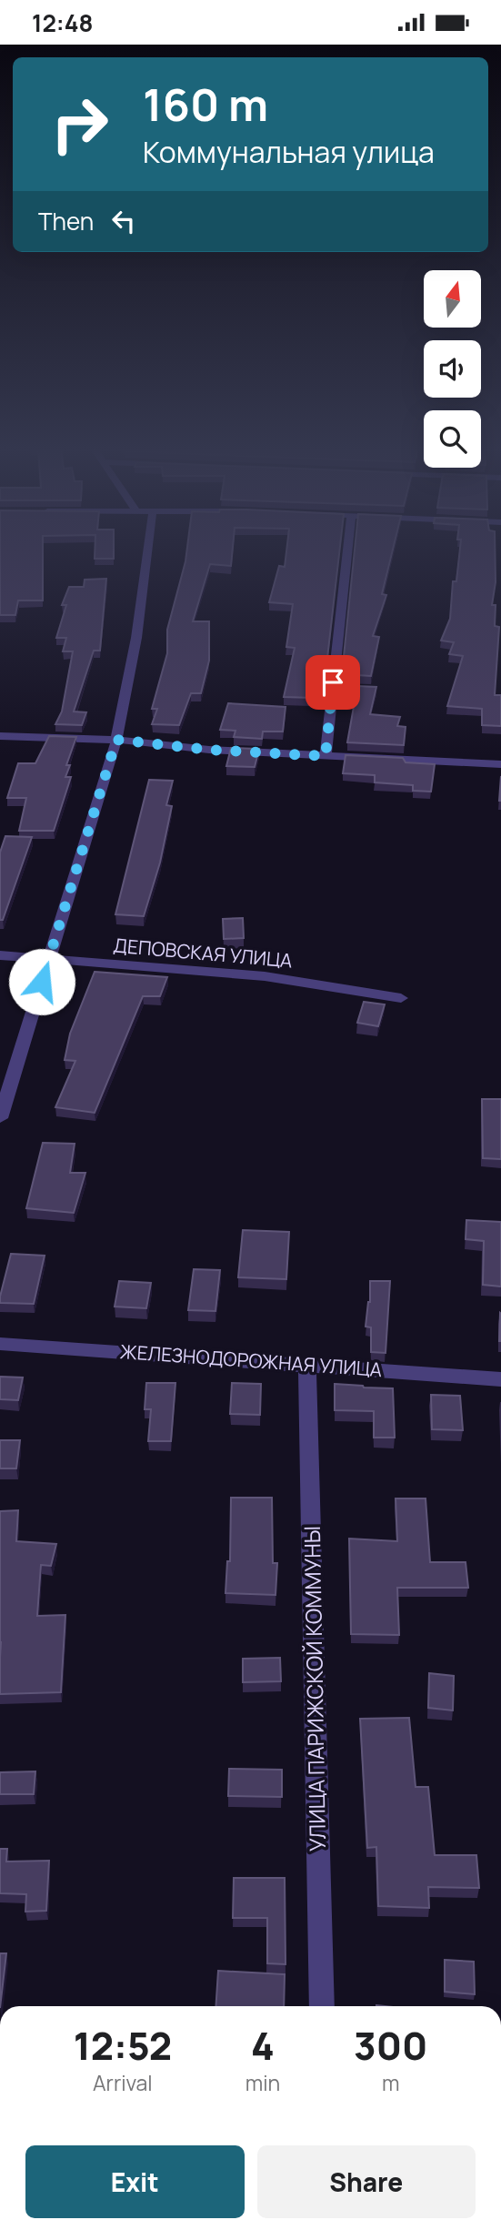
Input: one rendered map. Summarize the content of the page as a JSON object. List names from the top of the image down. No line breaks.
{"streets":{"street":["ДЕПОВСКАЯ УЛИЦА","ЖЕЛЕЗНОДОРОЖНАЯ УЛИЦА","УЛИЦА ПАРИЖСКОЙ КОММУНЫ"]},"crossings":[["ЖЕЛЕЗНОДОРОЖНАЯ УЛИЦА","УЛИЦА ПАРИЖСКОЙ КОММУНЫ"]],"north":"top","page":{"status":"12:48","turn":["160 m","Коммунальная улица"],"then":"Then","eta":["12:52","Arrival","4","min","300","m"],"buttons":["Exit","Share"]}}
